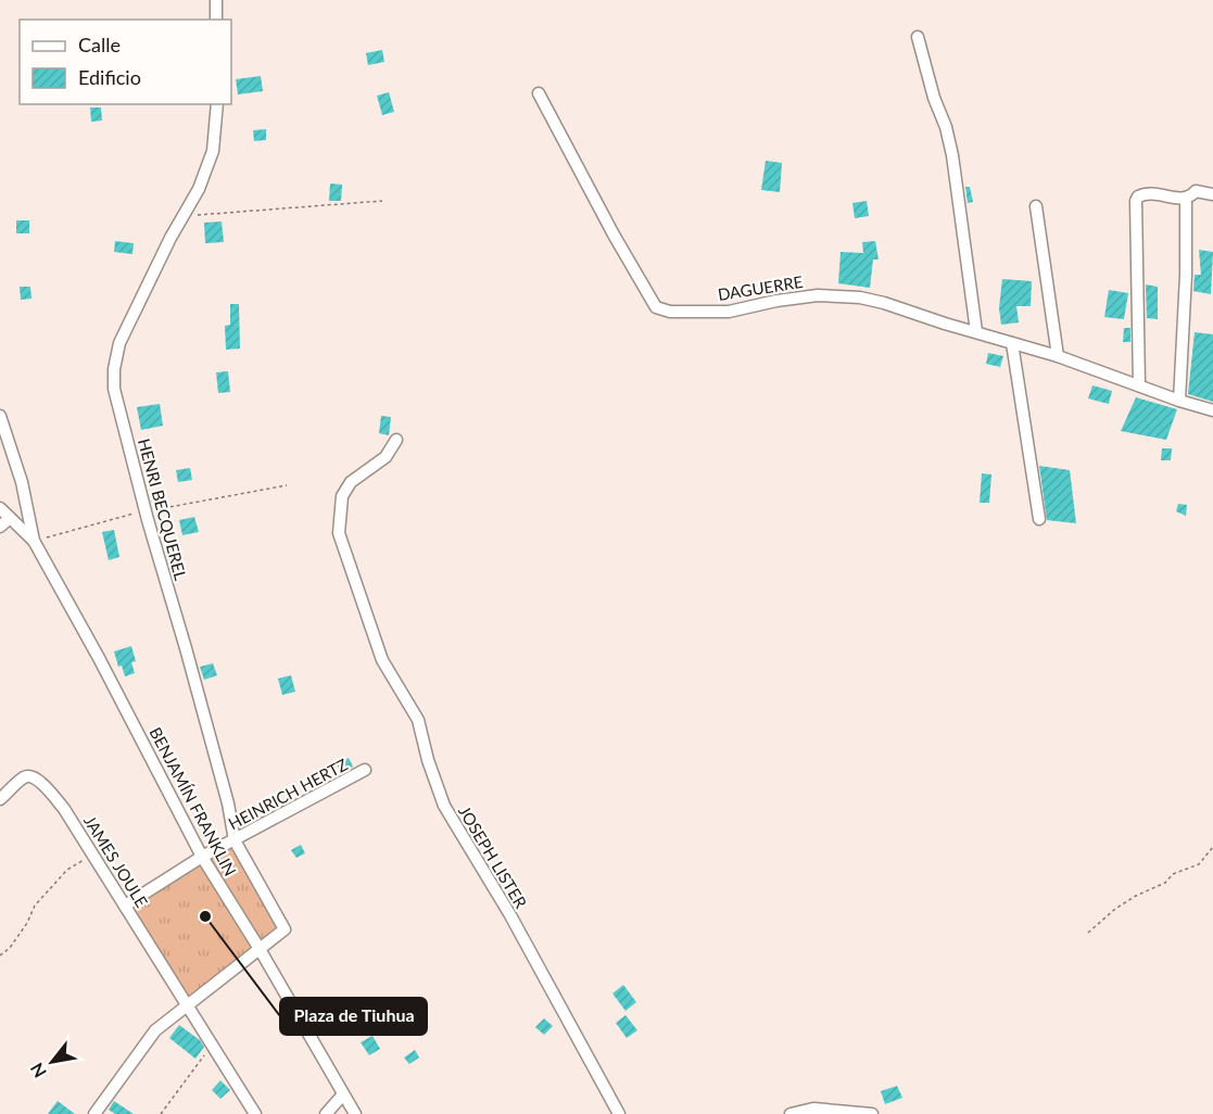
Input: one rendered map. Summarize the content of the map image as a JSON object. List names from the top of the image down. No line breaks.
{"streets":{"street":["DAGUERRE","HENRI BECQUEREL","HEINRICH HERTZ","BENJAMÍN FRANKLIN","JOSEPH LISTER","JAMES JOULE"]},"crossings":[["HENRI BECQUEREL","HEINRICH HERTZ"],["HENRI BECQUEREL","BENJAMÍN FRANKLIN"],["HEINRICH HERTZ","BENJAMÍN FRANKLIN"],["HEINRICH HERTZ","JAMES JOULE"]],"places":["Plaza de Tiuhua"],"legend":["Calle","Edificio"],"north":"bottom left"}
